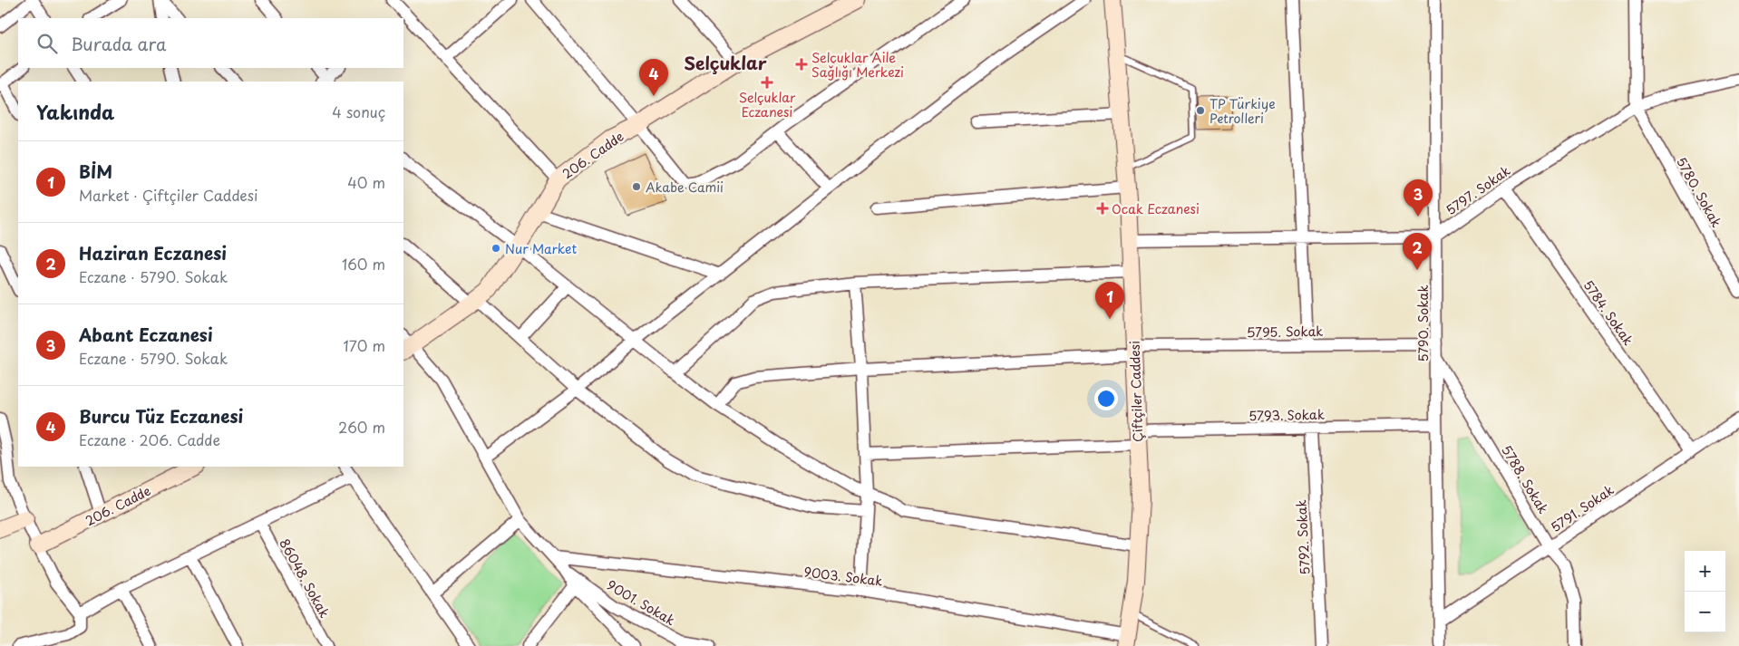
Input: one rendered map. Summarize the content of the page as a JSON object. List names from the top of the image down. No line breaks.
{"streets":{"street":["206. Cadde","5797. Sokak","5780. Sokak","5784. Sokak","5790. Sokak","5795. Sokak","Çiftçiler Caddesi","5793. Sokak","5788. Sokak","5791. Sokak","5792. Sokak","9003. Sokak","86048. Sokak","9001. Sokak"]},"crossings":[["5797. Sokak","5780. Sokak"],["5797. Sokak","5784. Sokak"],["5797. Sokak","5790. Sokak"],["5784. Sokak","5791. Sokak"],["5790. Sokak","5795. Sokak"],["5790. Sokak","5793. Sokak"],["5790. Sokak","5788. Sokak"],["5790. Sokak","5791. Sokak"],["5795. Sokak","Çiftçiler Caddesi"],["Çiftçiler Caddesi","5793. Sokak"],["Çiftçiler Caddesi","9003. Sokak"],["5793. Sokak","5792. Sokak"],["5788. Sokak","5791. Sokak"]],"districts":["Selçuklar"],"places":{"health":["Selçuklar Aile Sağlığı Merkezi","Selçuklar Eczanesi","Ocak Eczanesi"],"other":["TP Türkiye Petrolleri","Akabe Camii","Nur Market"]},"page":{"search":"Burada ara","pins":["4","3","2","1"],"heading":["Yakında","4 sonuç"],"list":[{"mark":"1","name":"BİM","note":"Market · Çiftçiler Caddesi","value":"40 m"},{"mark":"2","name":"Haziran Eczanesi","note":"Eczane · 5790. Sokak","value":"160 m"},{"mark":"3","name":"Abant Eczanesi","note":"Eczane · 5790. Sokak","value":"170 m"},{"mark":"4","name":"Burcu Tüz Eczanesi","note":"Eczane · 206. Cadde","value":"260 m"}],"map_buttons":["+","−"]}}
